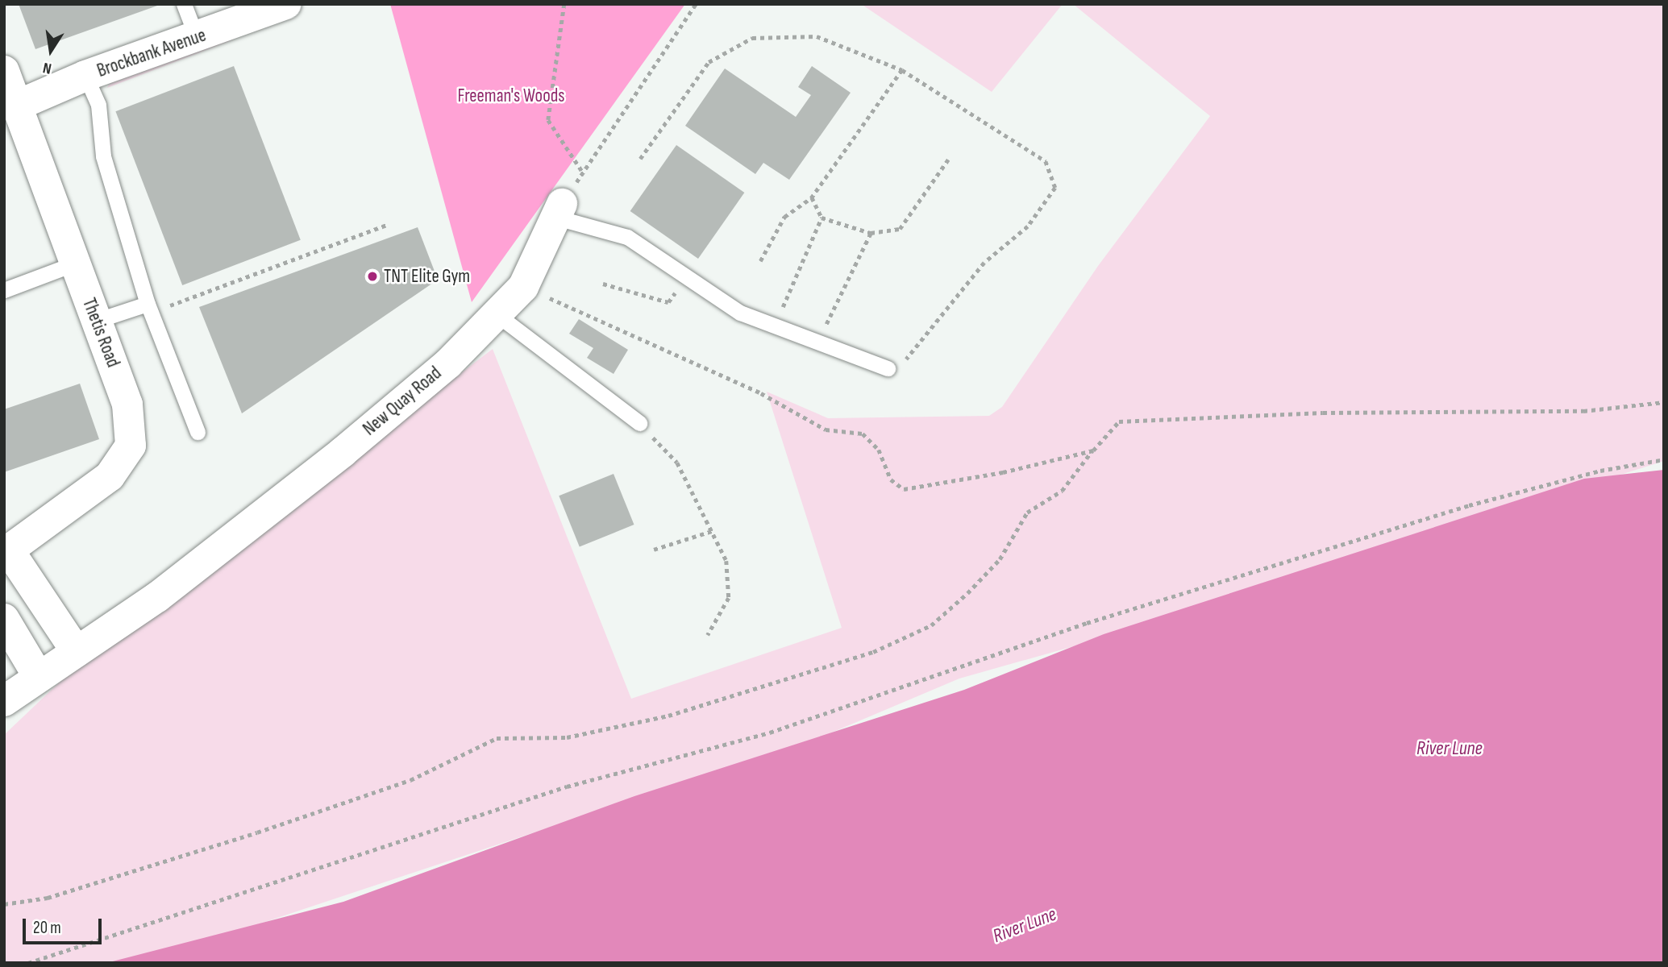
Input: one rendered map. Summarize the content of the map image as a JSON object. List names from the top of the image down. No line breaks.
{"streets":{"street":["Brockbank Avenue","Thetis Road","New Quay Road"]},"crossings":[["Brockbank Avenue","Thetis Road"],["Thetis Road","New Quay Road"]],"water":["River Lune"],"parks":["Freeman's Woods"],"places":["TNT Elite Gym"],"scale_bar":"20 m","north":"bottom"}
